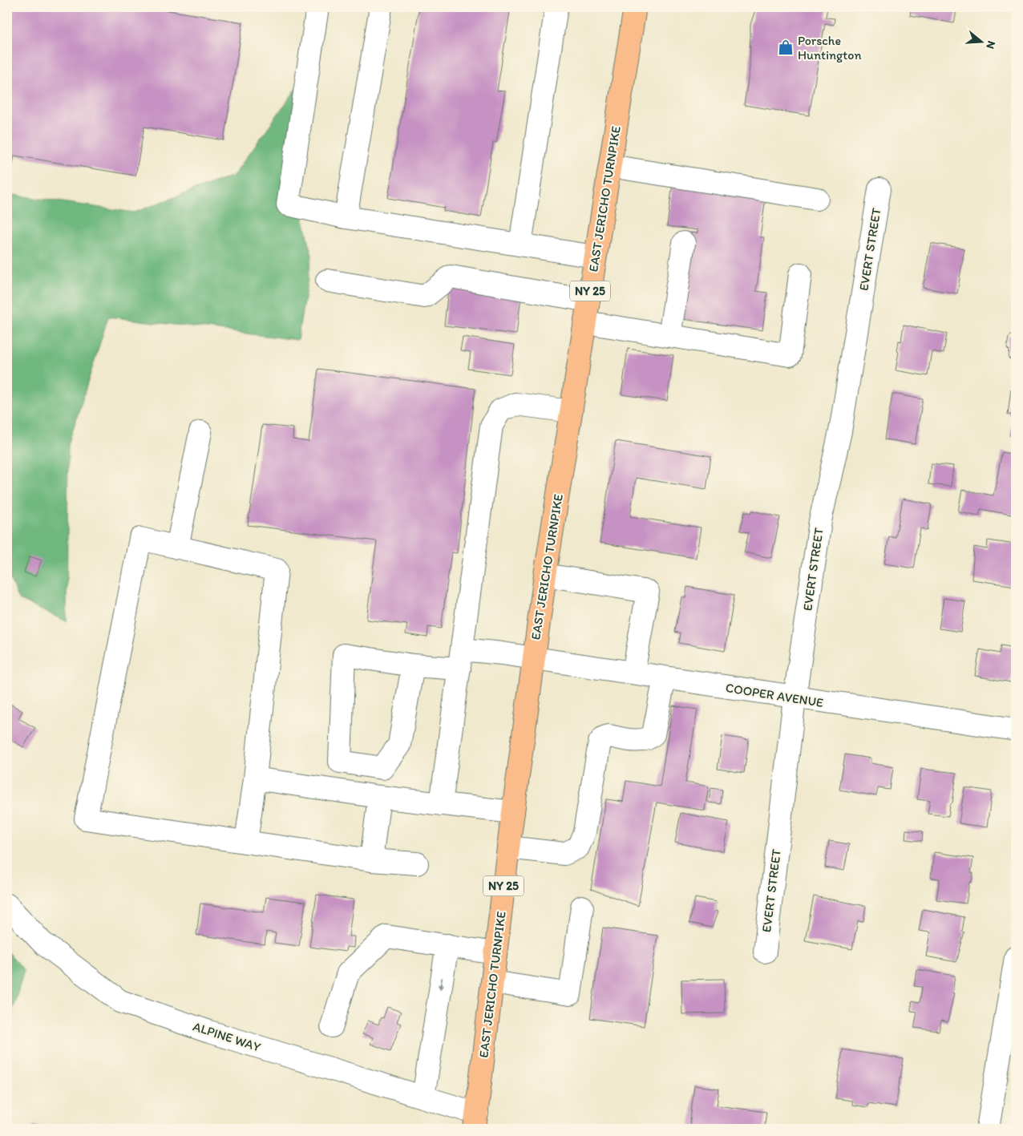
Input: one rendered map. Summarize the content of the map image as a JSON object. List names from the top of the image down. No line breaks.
{"streets":{"main road":["EAST JERICHO TURNPIKE","NY 25"],"street":["EVERT STREET","COOPER AVENUE","ALPINE WAY"]},"crossings":[["EAST JERICHO TURNPIKE","COOPER AVENUE"],["EAST JERICHO TURNPIKE","ALPINE WAY"],["EVERT STREET","COOPER AVENUE"]],"places":{"shop":["Porsche Huntington"]},"north":"right"}
